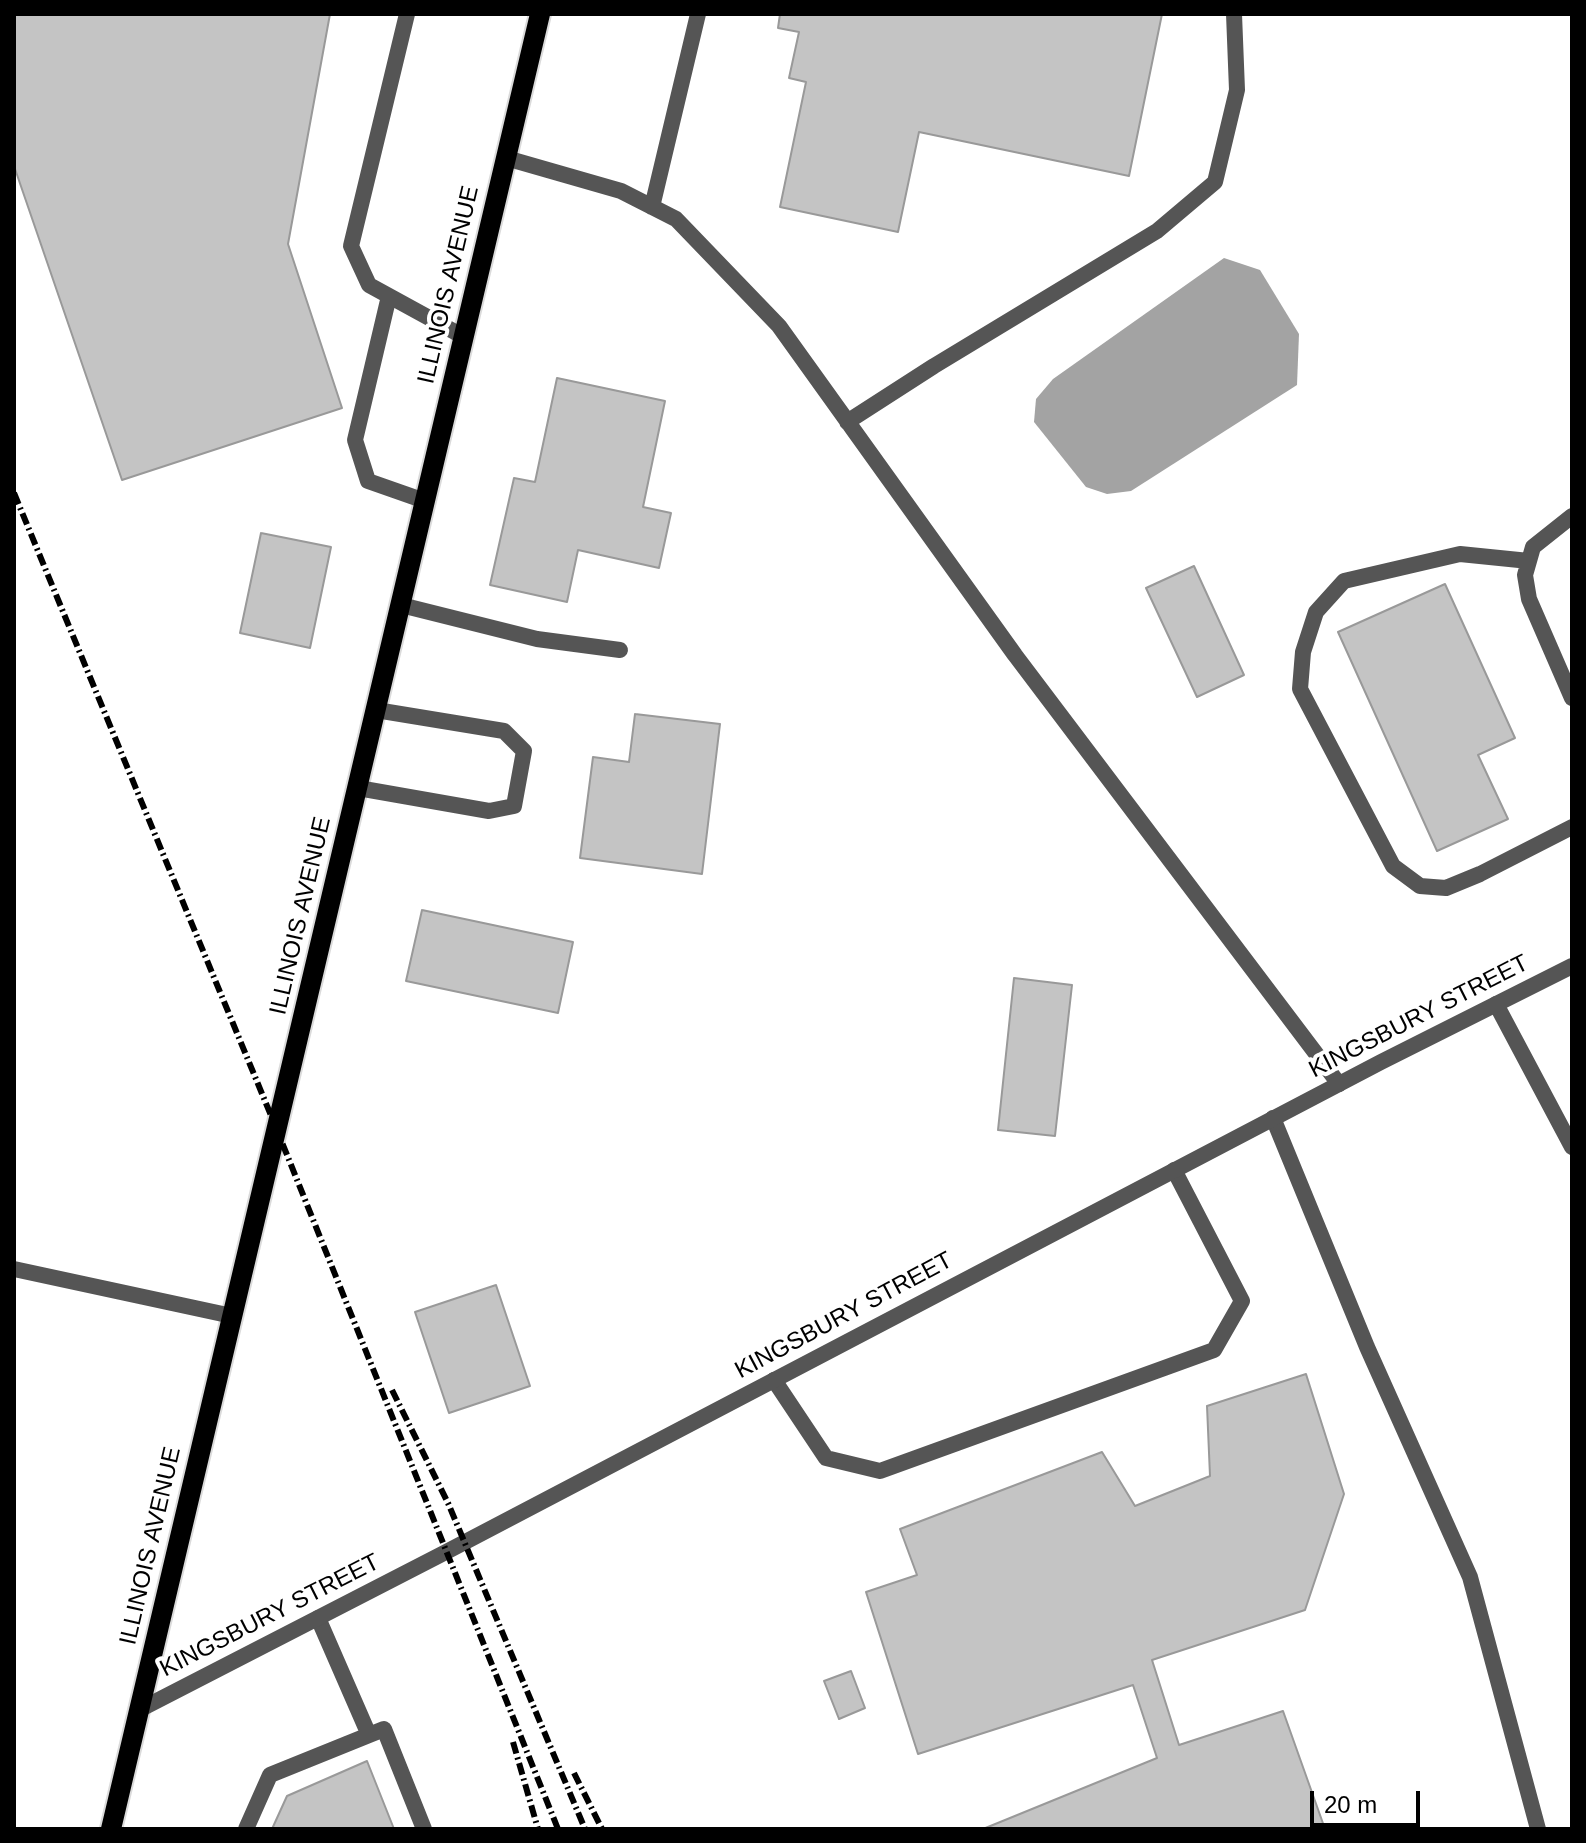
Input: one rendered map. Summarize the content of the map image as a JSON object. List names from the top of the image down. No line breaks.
{"streets":{"main road":["ILLINOIS AVENUE"],"street":["KINGSBURY STREET"]},"crossings":[["ILLINOIS AVENUE","KINGSBURY STREET"]],"scale_bar":"20 m"}
